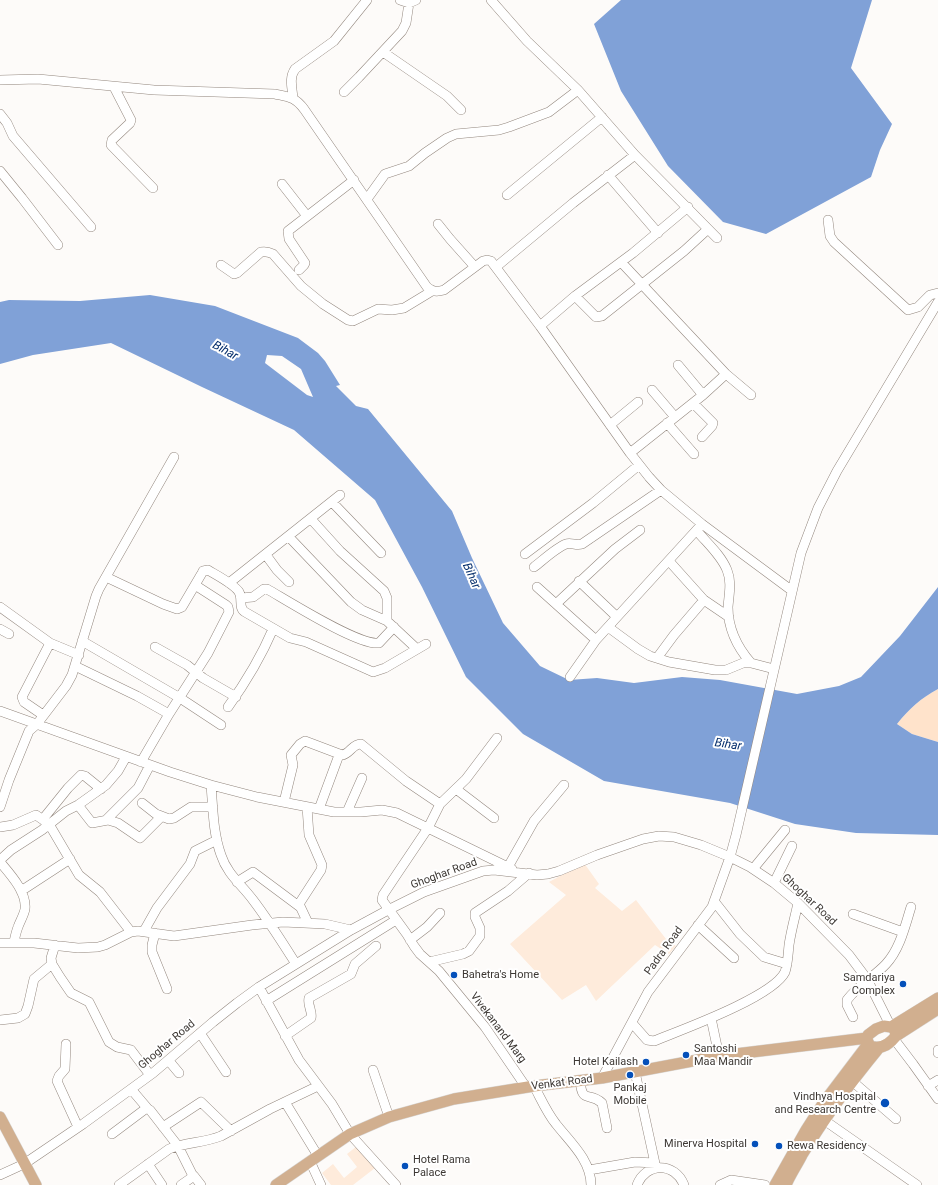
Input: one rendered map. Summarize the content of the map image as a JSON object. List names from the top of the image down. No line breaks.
{"streets":{"main road":["Venkat Road"],"street":["Ghoghar Road","Padra Road","Vivekanand Marg"]},"crossings":[["Ghoghar Road","Padra Road"],["Ghoghar Road","Vivekanand Marg"],["Ghoghar Road","Venkat Road"],["Padra Road","Venkat Road"],["Vivekanand Marg","Venkat Road"]],"water":["Bihar"],"places":["Bahetra's Home","Samdariya Complex","Santoshi Maa Mandir","Hotel Kailash","Pankaj Mobile","Vindhya Hospital and Research Centre","Minerva Hospital","Rewa Residency","Hotel Rama Palace"]}
